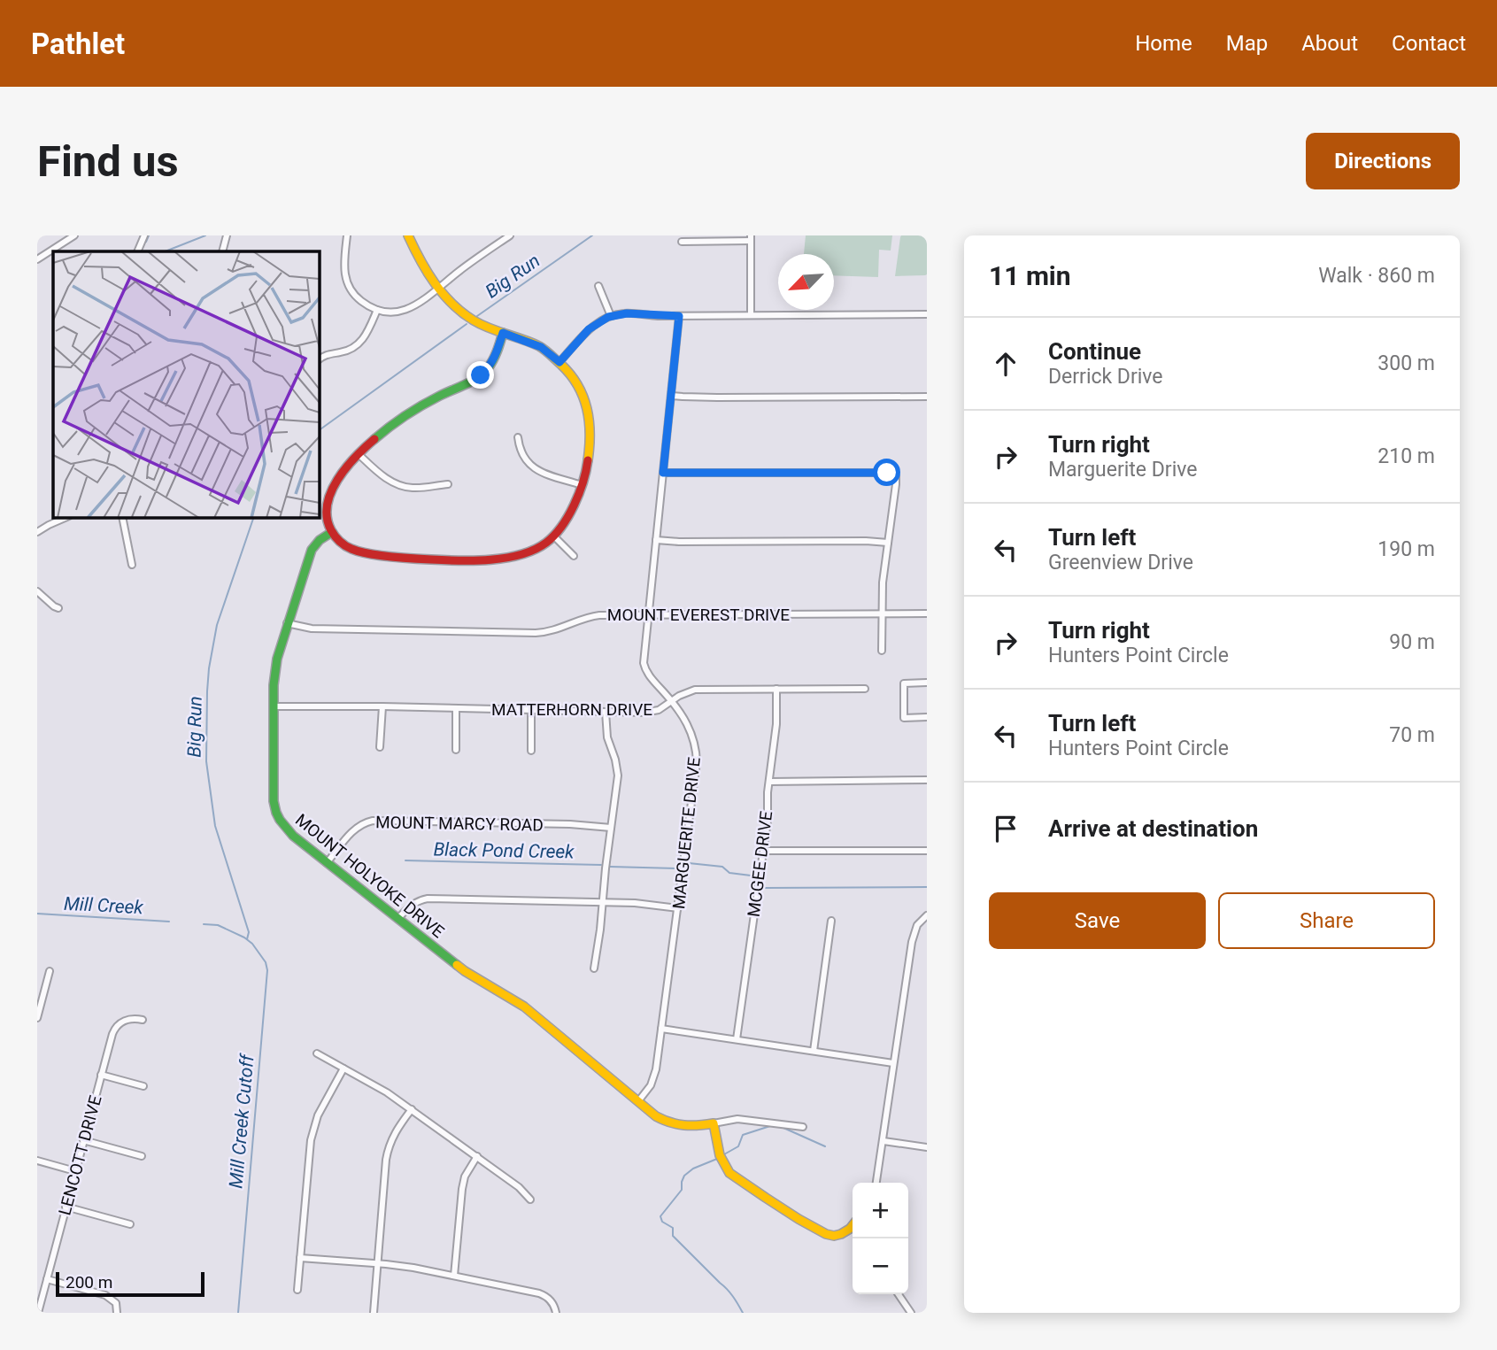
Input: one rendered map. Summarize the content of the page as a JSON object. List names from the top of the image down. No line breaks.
{"streets":{"street":["MOUNT EVEREST DRIVE","MATTERHORN DRIVE","MOUNT MARCY ROAD","MARGUERITE DRIVE","MCGEE DRIVE","MOUNT HOLYOKE DRIVE","LENCOTT DRIVE"]},"crossings":[["MOUNT EVEREST DRIVE","MARGUERITE DRIVE"],["MOUNT EVEREST DRIVE","MOUNT HOLYOKE DRIVE"],["MATTERHORN DRIVE","MARGUERITE DRIVE"],["MATTERHORN DRIVE","MCGEE DRIVE"],["MATTERHORN DRIVE","MOUNT HOLYOKE DRIVE"],["MOUNT MARCY ROAD","MOUNT HOLYOKE DRIVE"],["MARGUERITE DRIVE","MOUNT HOLYOKE DRIVE"]],"water":["Big Run","Black Pond Creek","Mill Creek","Mill Creek Cutoff"],"scale_bar":"200 m","north":"bottom left","page":{"header":"Pathlet","nav":["Home","Map","About","Contact"],"buttons":["Directions",["Save","Share"]],"title":"Find us","heading":["11 min","Walk · 860 m"],"list":[["Continue","Derrick Drive","300 m"],["Turn right","Marguerite Drive","210 m"],["Turn left","Greenview Drive","190 m"],["Turn right","Hunters Point Circle","90 m"],["Turn left","Hunters Point Circle","70 m"],"Arrive at destination"],"map_buttons":["+","−"],"scale":"200 m"}}
